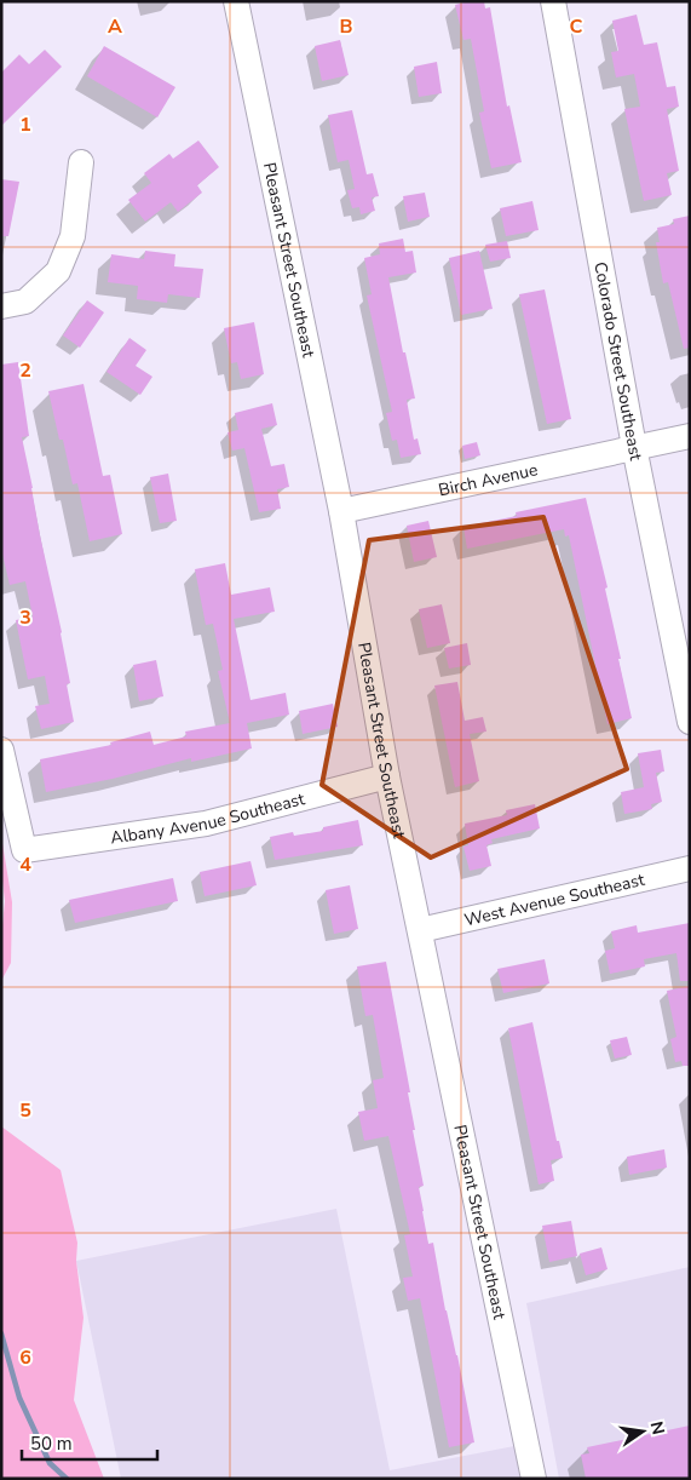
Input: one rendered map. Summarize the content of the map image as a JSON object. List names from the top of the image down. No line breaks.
{"streets":{"street":["Pleasant Street Southeast","Colorado Street Southeast","Birch Avenue","Albany Avenue Southeast","West Avenue Southeast"]},"crossings":[["Pleasant Street Southeast","Birch Avenue"],["Pleasant Street Southeast","Albany Avenue Southeast"],["Pleasant Street Southeast","West Avenue Southeast"],["Colorado Street Southeast","Birch Avenue"]],"scale_bar":"50 m","north":"right","grid":{"columns":["A","B","C"],"rows":["1","2","3","4","5","6"]}}
